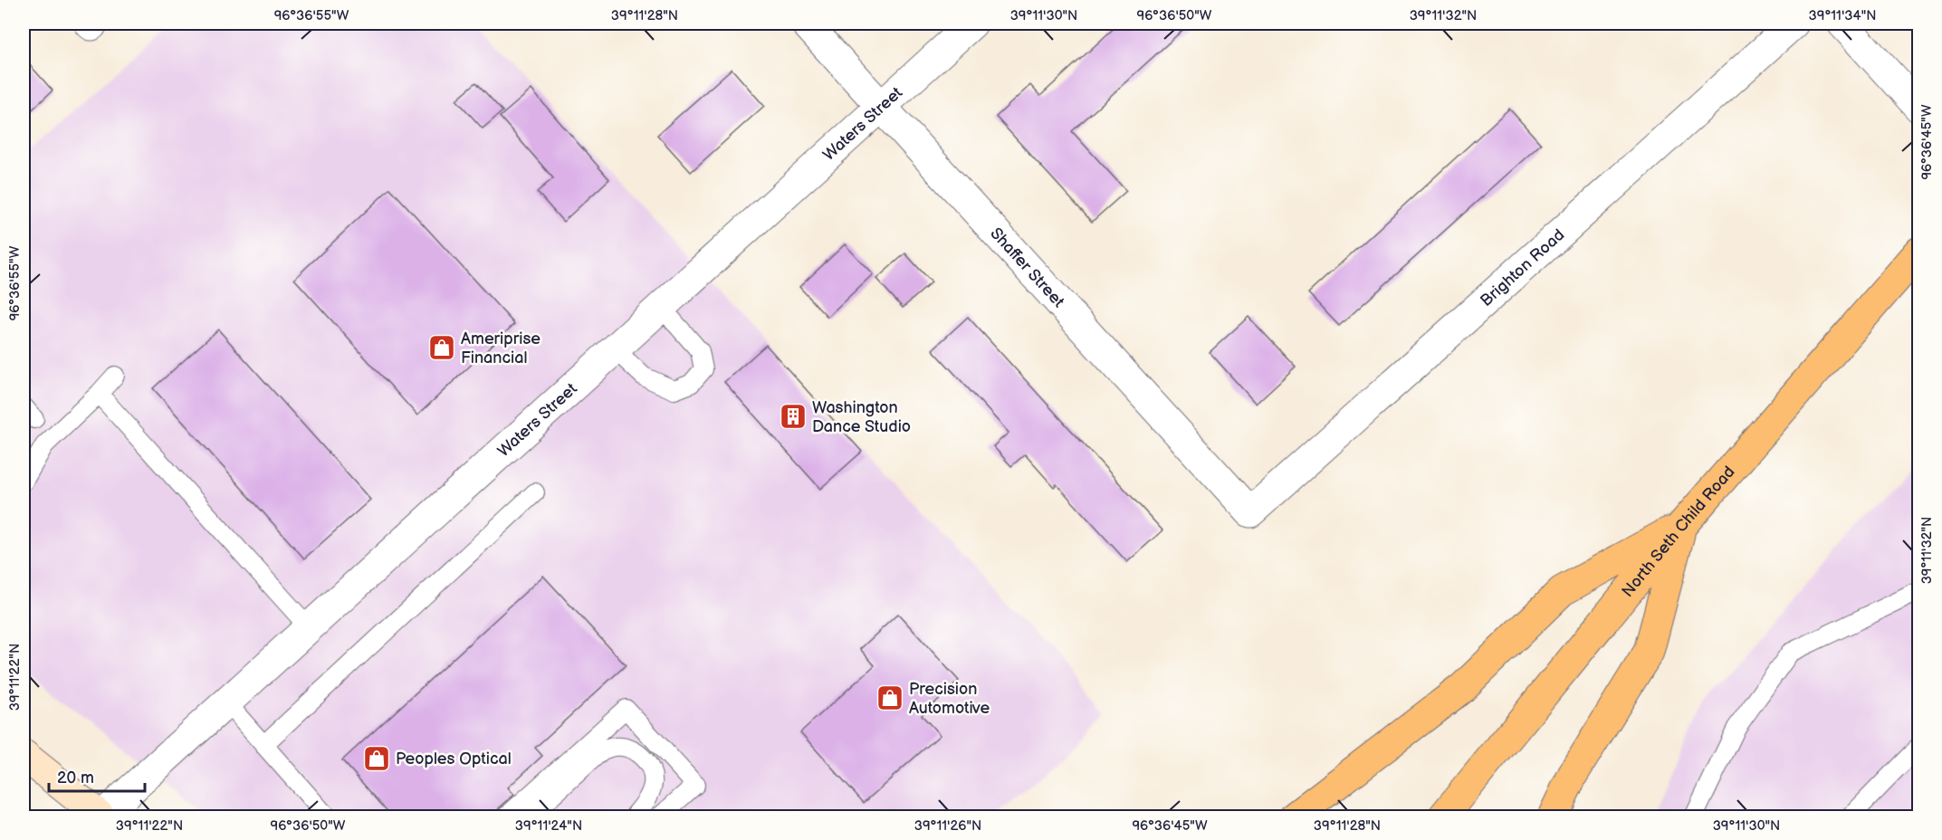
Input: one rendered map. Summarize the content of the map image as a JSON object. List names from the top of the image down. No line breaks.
{"streets":{"main road":["North Seth Child Road"],"street":["Waters Street","Shaffer Street","Brighton Road"]},"crossings":[["Waters Street","Shaffer Street"],["Shaffer Street","Brighton Road"]],"places":{"shop":["Ameriprise Financial","Precision Automotive","Peoples Optical"],"building":["Washington Dance Studio"]},"scale_bar":"20 m","coordinates":["96°36'55\"W","39°11'28\"N","39°11'30\"N","96°36'50\"W","39°11'32\"N","39°11'34\"N","96°36'45\"W","39°11'22\"N","39°11'24\"N","39°11'26\"N"]}
